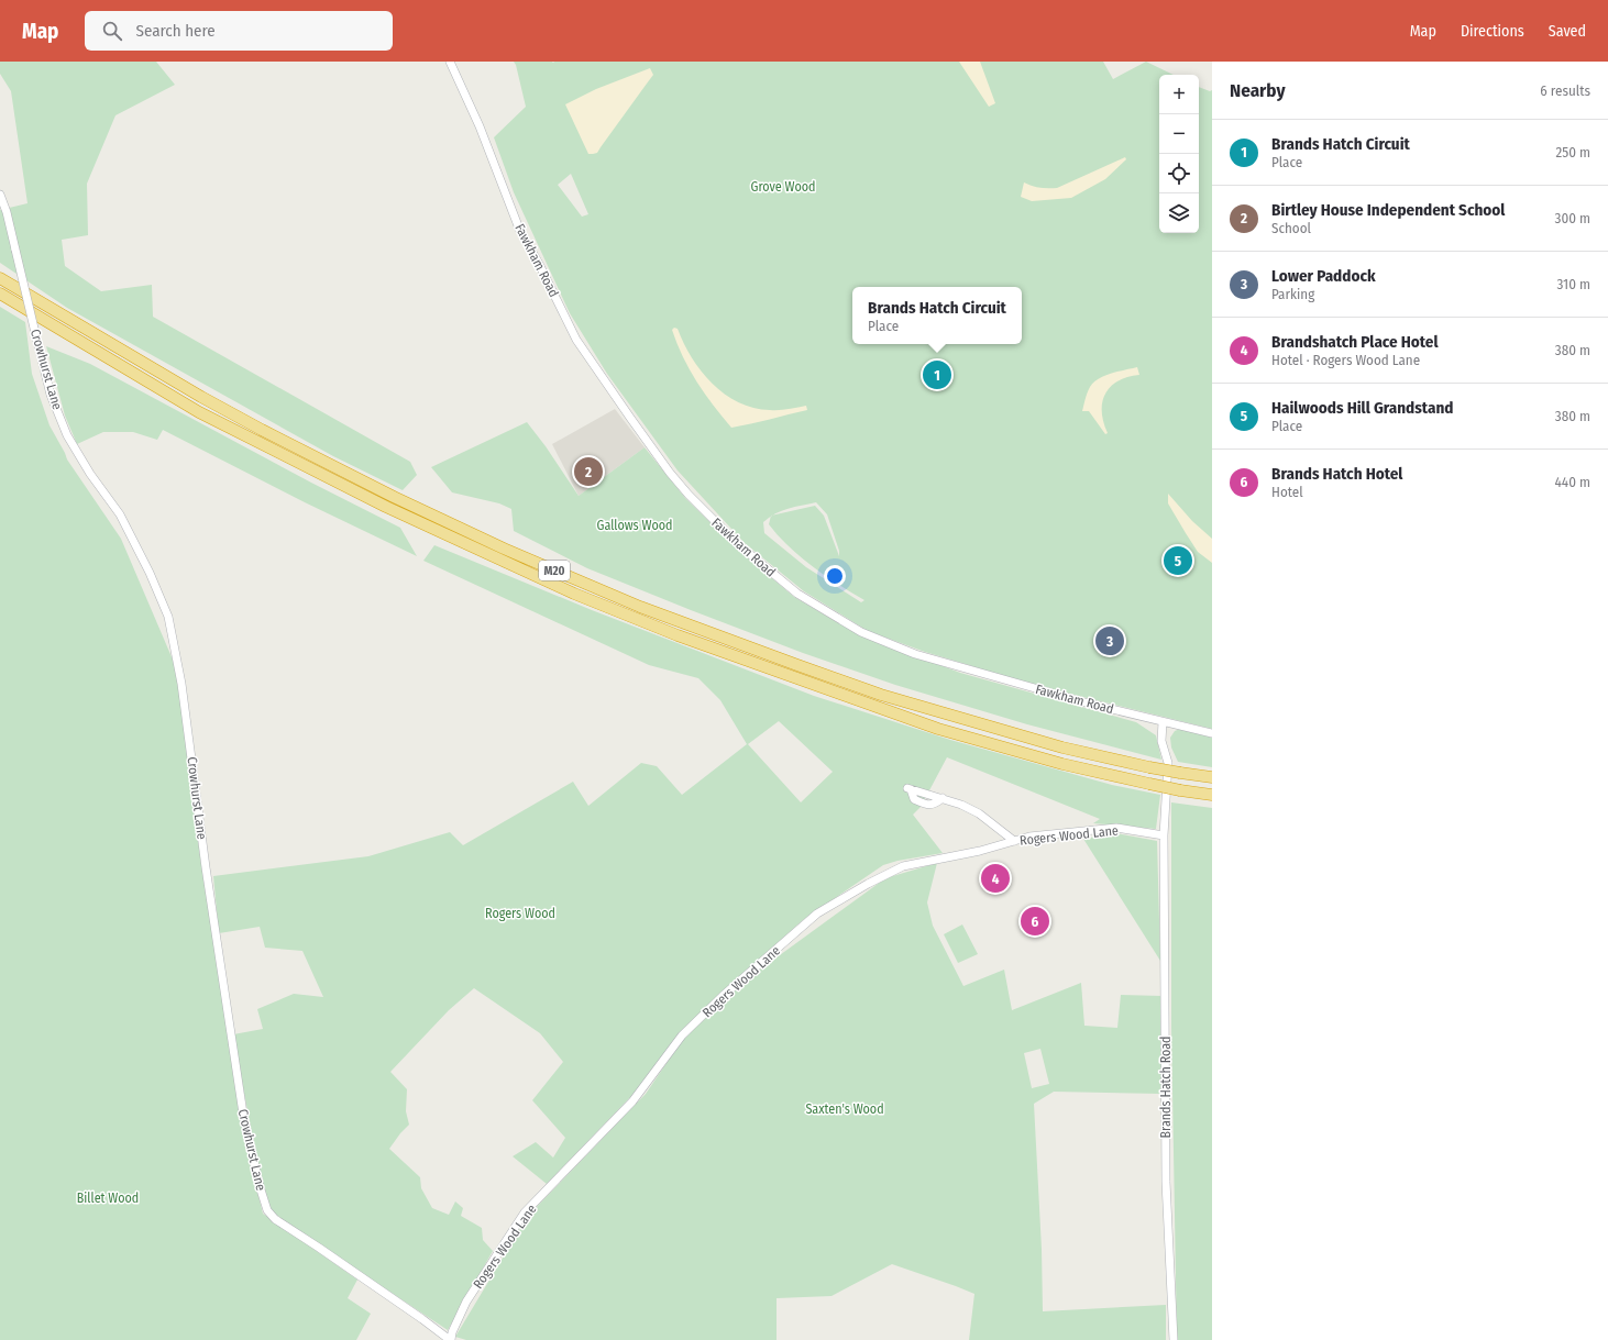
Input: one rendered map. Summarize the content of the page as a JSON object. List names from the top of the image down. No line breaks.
{"streets":{"highway":["M20"],"street":["Fawkham Road","Crowhurst Lane","Rogers Wood Lane","Brands Hatch Road"]},"crossings":[["Crowhurst Lane","Rogers Wood Lane"],["Rogers Wood Lane","Brands Hatch Road"]],"parks":["Grove Wood","Gallows Wood","Rogers Wood","Saxten's Wood","Billet Wood"],"page":{"header":"Map","search":"Search here","nav":["Map","Directions","Saved"],"heading":["Nearby","6 results"],"map_buttons":["+","−"],"list":[{"mark":"1","name":"Brands Hatch Circuit","note":"Place","value":"250 m"},{"mark":"2","name":"Birtley House Independent School","note":"School","value":"300 m"},{"mark":"3","name":"Lower Paddock","note":"Parking","value":"310 m"},{"mark":"4","name":"Brandshatch Place Hotel","note":"Hotel · Rogers Wood Lane","value":"380 m"},{"mark":"5","name":"Hailwoods Hill Grandstand","note":"Place","value":"380 m"},{"mark":"6","name":"Brands Hatch Hotel","note":"Hotel","value":"440 m"}],"popup":["Brands Hatch Circuit","Place"],"pins":["1","2","5","3","4","6"]}}
